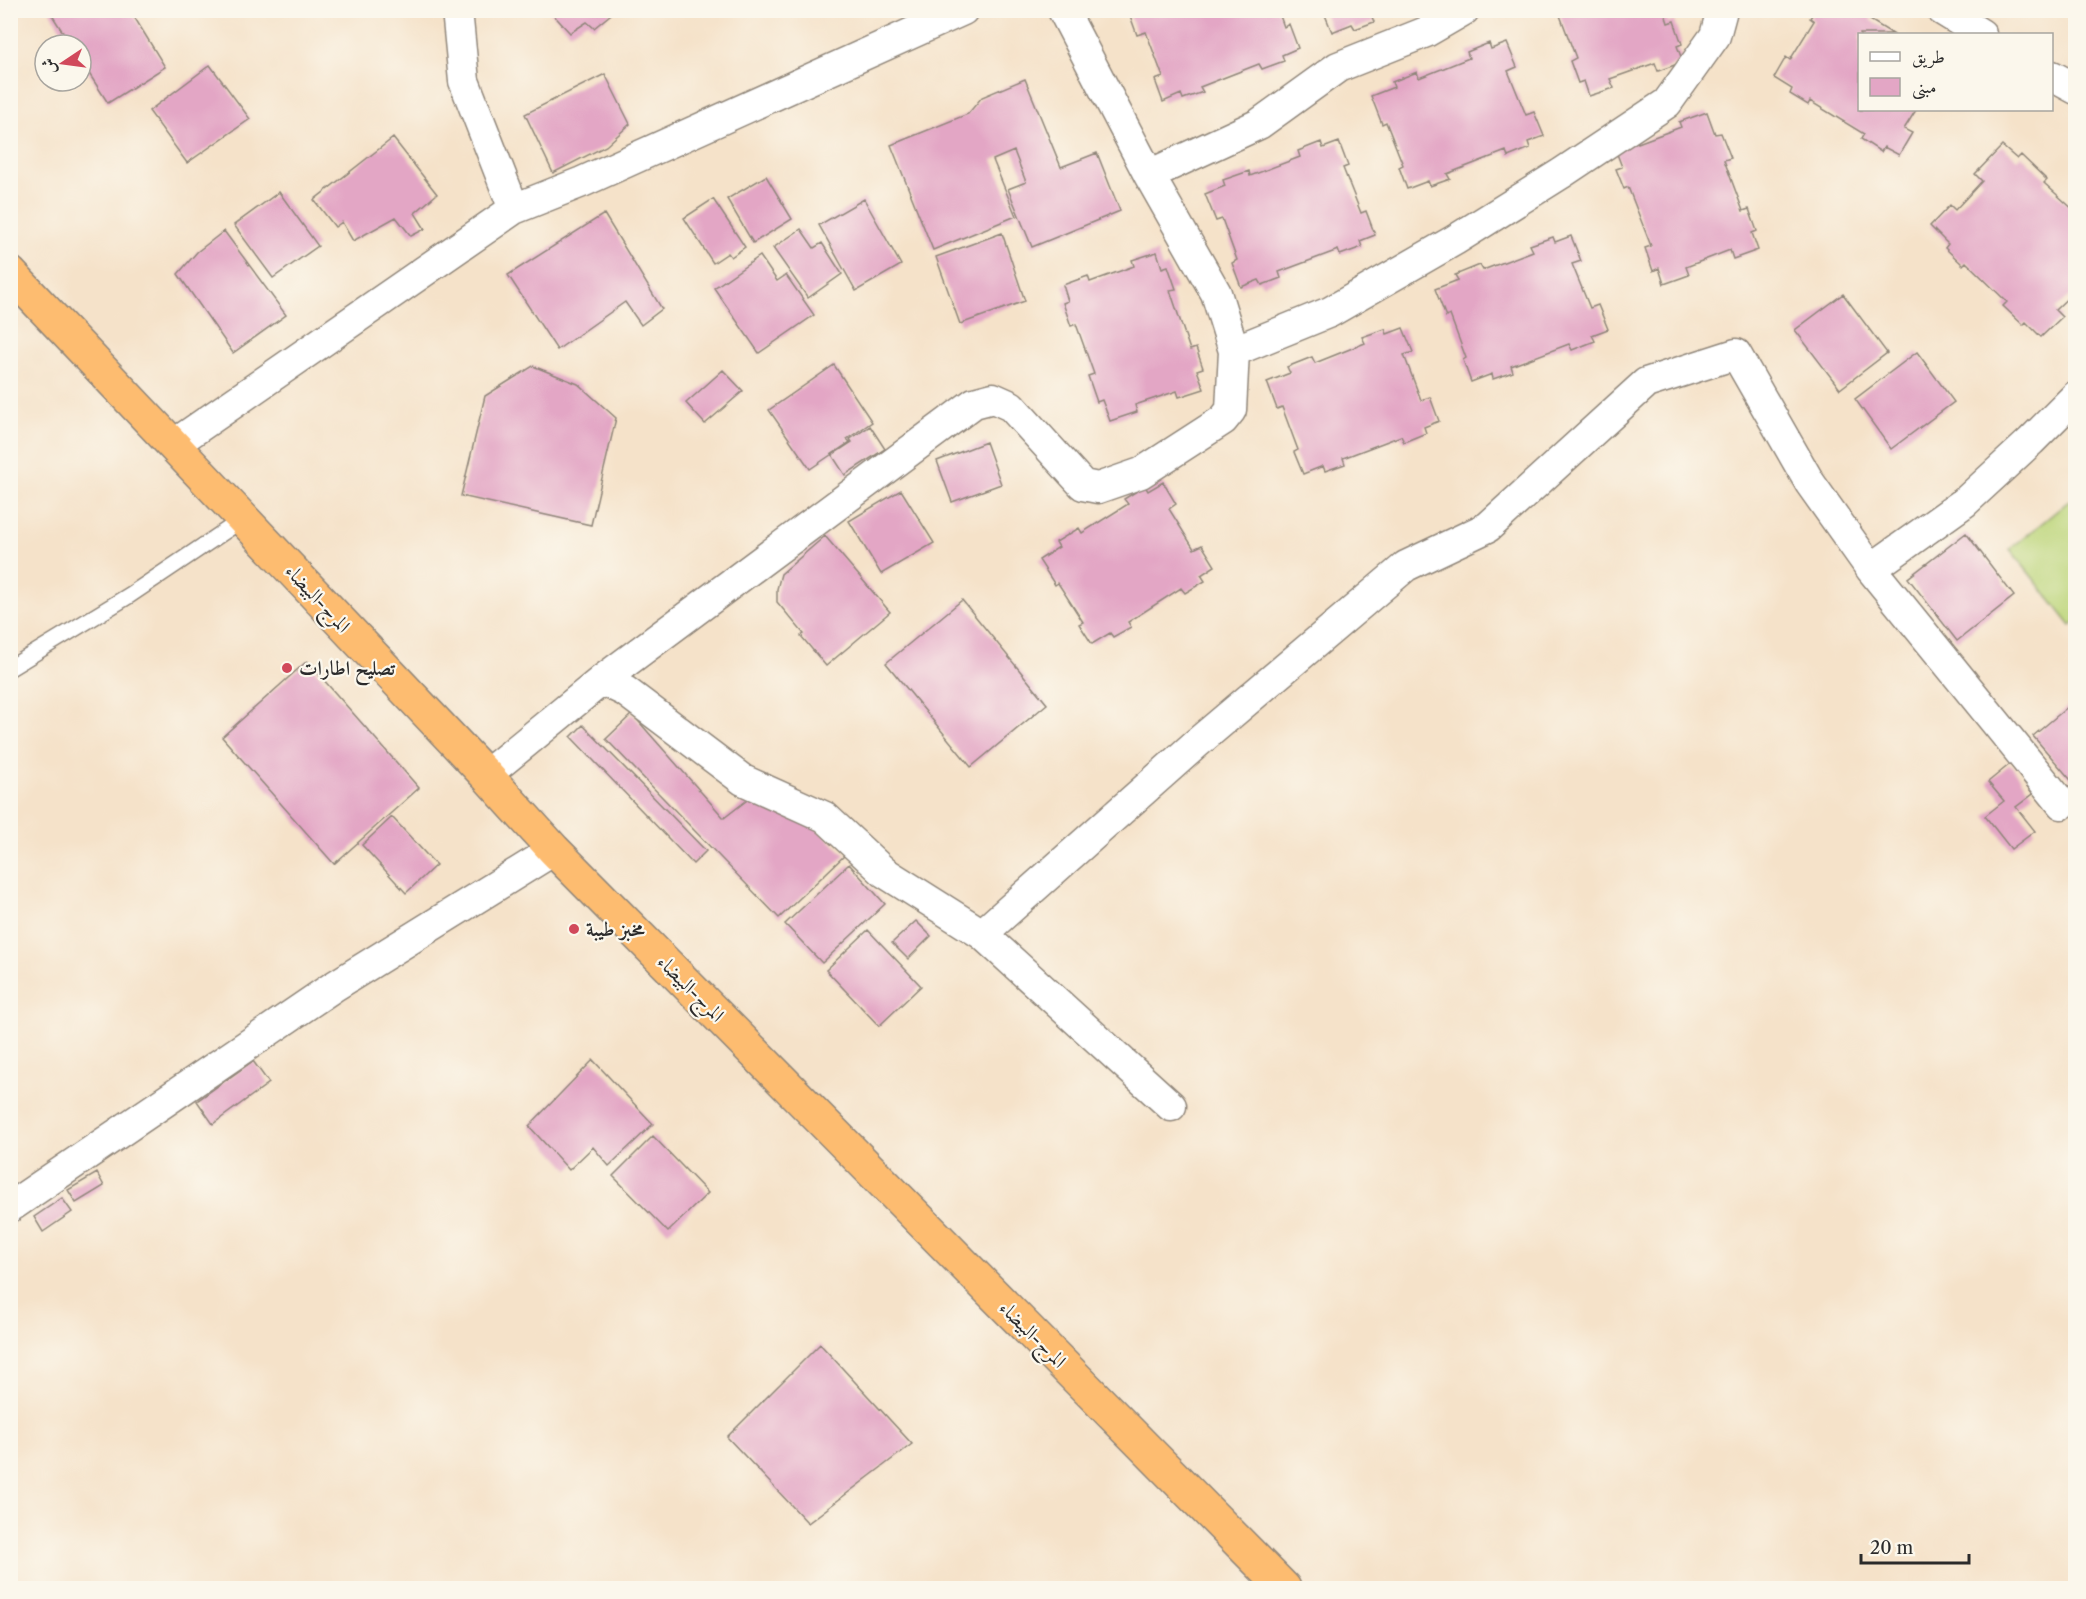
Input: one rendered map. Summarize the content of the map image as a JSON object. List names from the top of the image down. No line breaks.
{"streets":{"highway":["المرج-البيضاء"]},"places":["تصليح اطارات","مخبز طيبة"],"legend":["طريق","مبنى"],"scale_bar":"20 m","north":"left"}
